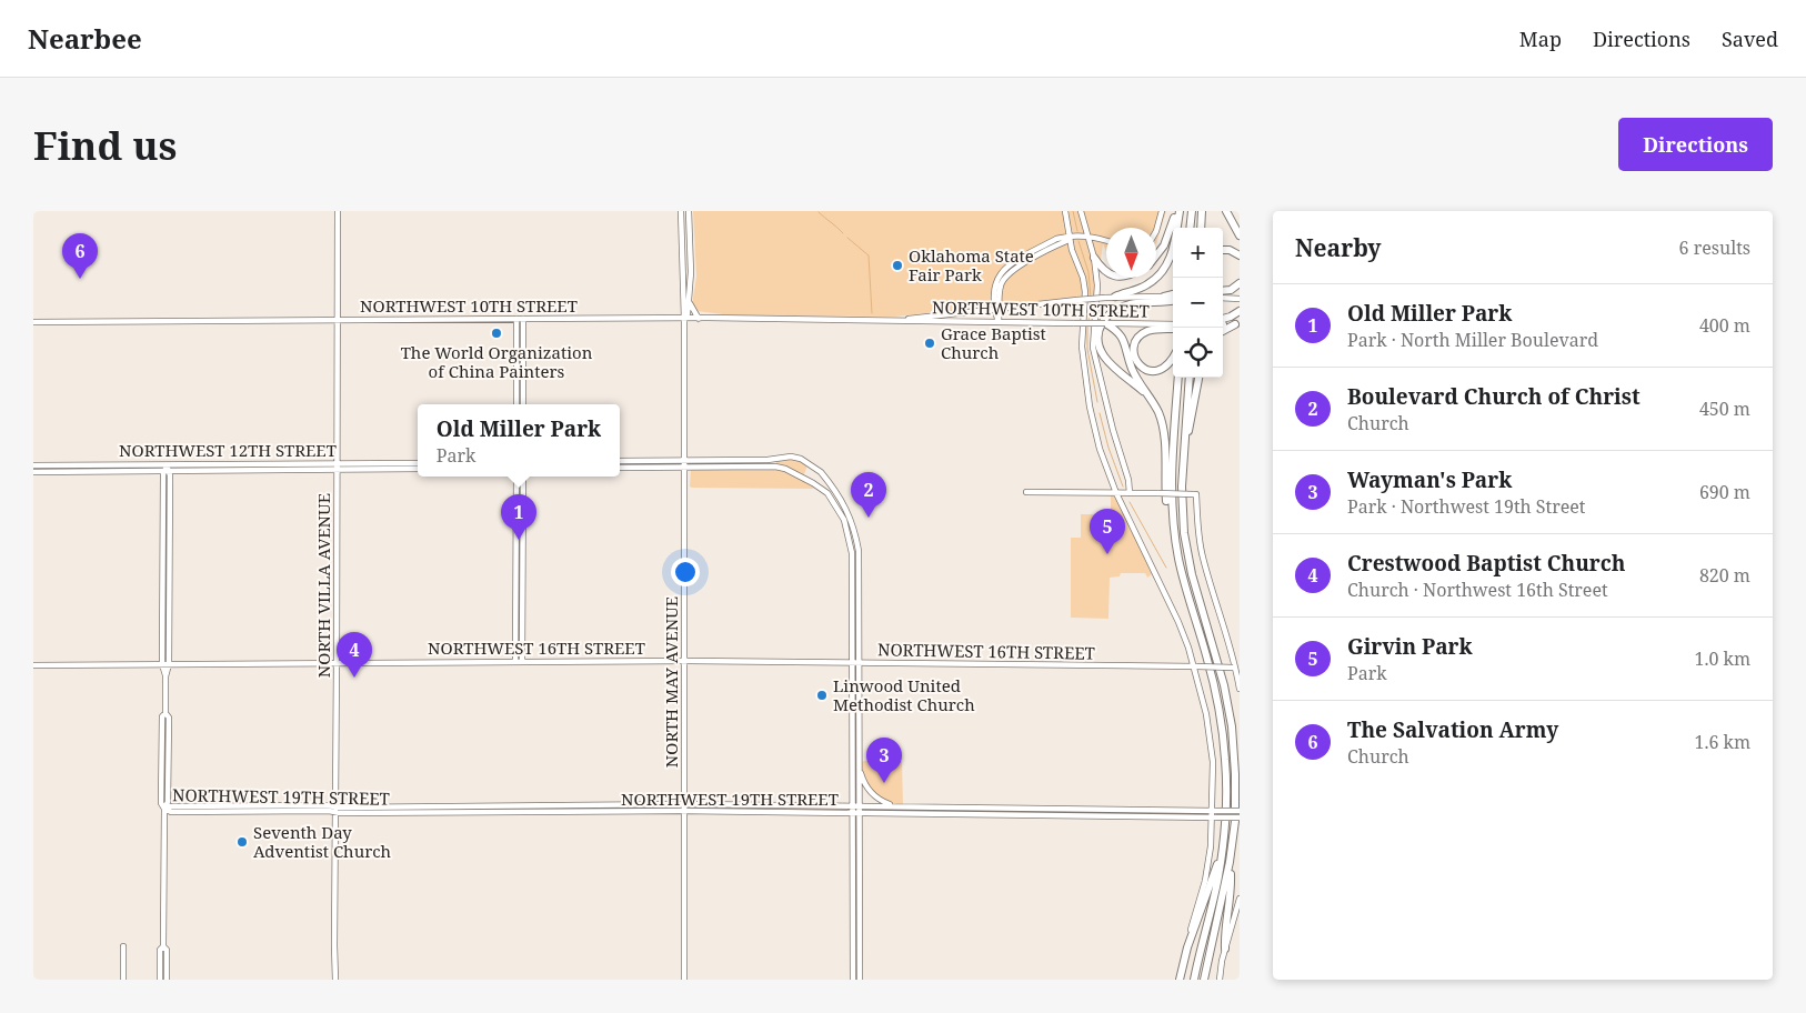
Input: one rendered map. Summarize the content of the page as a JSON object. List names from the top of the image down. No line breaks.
{"streets":{"street":["NORTHWEST 10TH STREET","NORTHWEST 12TH STREET","NORTH VILLA AVENUE","NORTHWEST 16TH STREET","NORTH MAY AVENUE","NORTHWEST 19TH STREET"]},"crossings":[["NORTHWEST 10TH STREET","NORTH VILLA AVENUE"],["NORTHWEST 10TH STREET","NORTH MAY AVENUE"],["NORTHWEST 12TH STREET","NORTH VILLA AVENUE"],["NORTH VILLA AVENUE","NORTHWEST 16TH STREET"],["NORTH VILLA AVENUE","NORTHWEST 19TH STREET"],["NORTHWEST 16TH STREET","NORTH MAY AVENUE"],["NORTH MAY AVENUE","NORTHWEST 19TH STREET"]],"places":["Oklahoma State Fair Park","The World Organization of China Painters","Grace Baptist Church","Linwood United Methodist Church","Seventh Day Adventist Church"],"north":"bottom","page":{"header":"Nearbee","nav":["Map","Directions","Saved"],"buttons":"Directions","title":"Find us","heading":["Nearby","6 results"],"map_buttons":["+","−"],"pins":["6","2","1","5","4","3"],"list":[{"mark":"1","name":"Old Miller Park","note":"Park · North Miller Boulevard","value":"400 m"},{"mark":"2","name":"Boulevard Church of Christ","note":"Church","value":"450 m"},{"mark":"3","name":"Wayman's Park","note":"Park · Northwest 19th Street","value":"690 m"},{"mark":"4","name":"Crestwood Baptist Church","note":"Church · Northwest 16th Street","value":"820 m"},{"mark":"5","name":"Girvin Park","note":"Park","value":"1.0 km"},{"mark":"6","name":"The Salvation Army","note":"Church","value":"1.6 km"}],"popup":["Old Miller Park","Park"]}}
